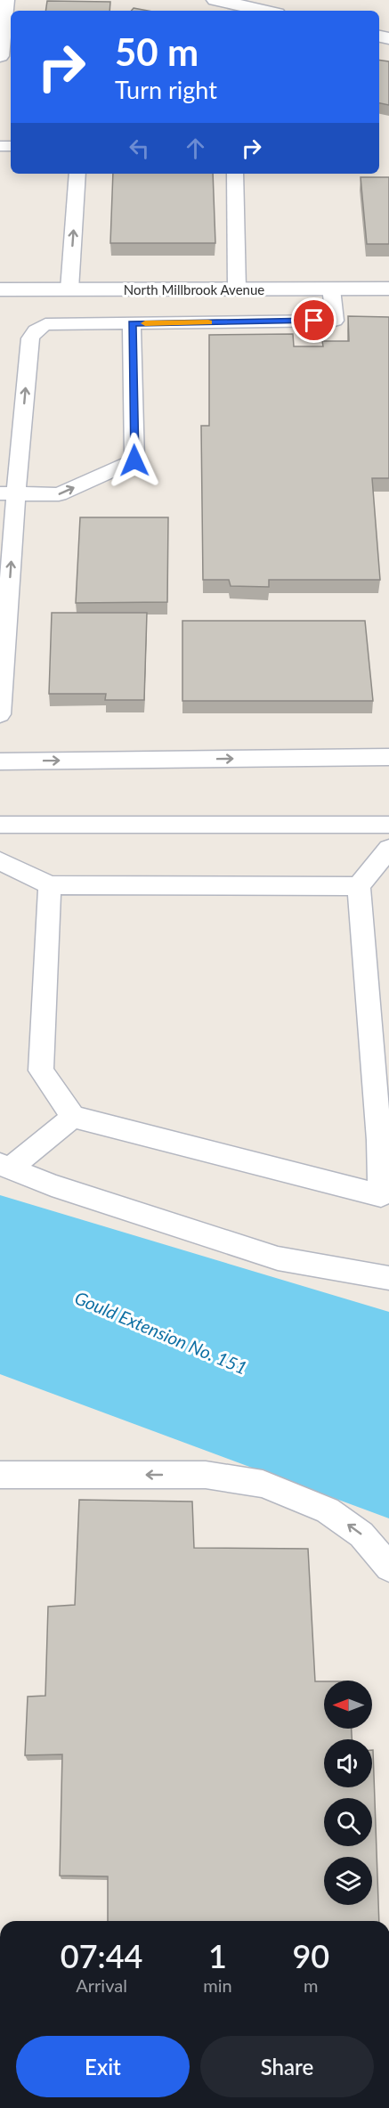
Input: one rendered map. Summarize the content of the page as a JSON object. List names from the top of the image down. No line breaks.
{"streets":{"street":["North Millbrook Avenue"]},"water":["Gould Extension No. 151"],"north":"left","page":{"turn":["50 m","Turn right"],"eta":["07:44","Arrival","1","min","90","m"],"buttons":["Exit","Share"]}}
